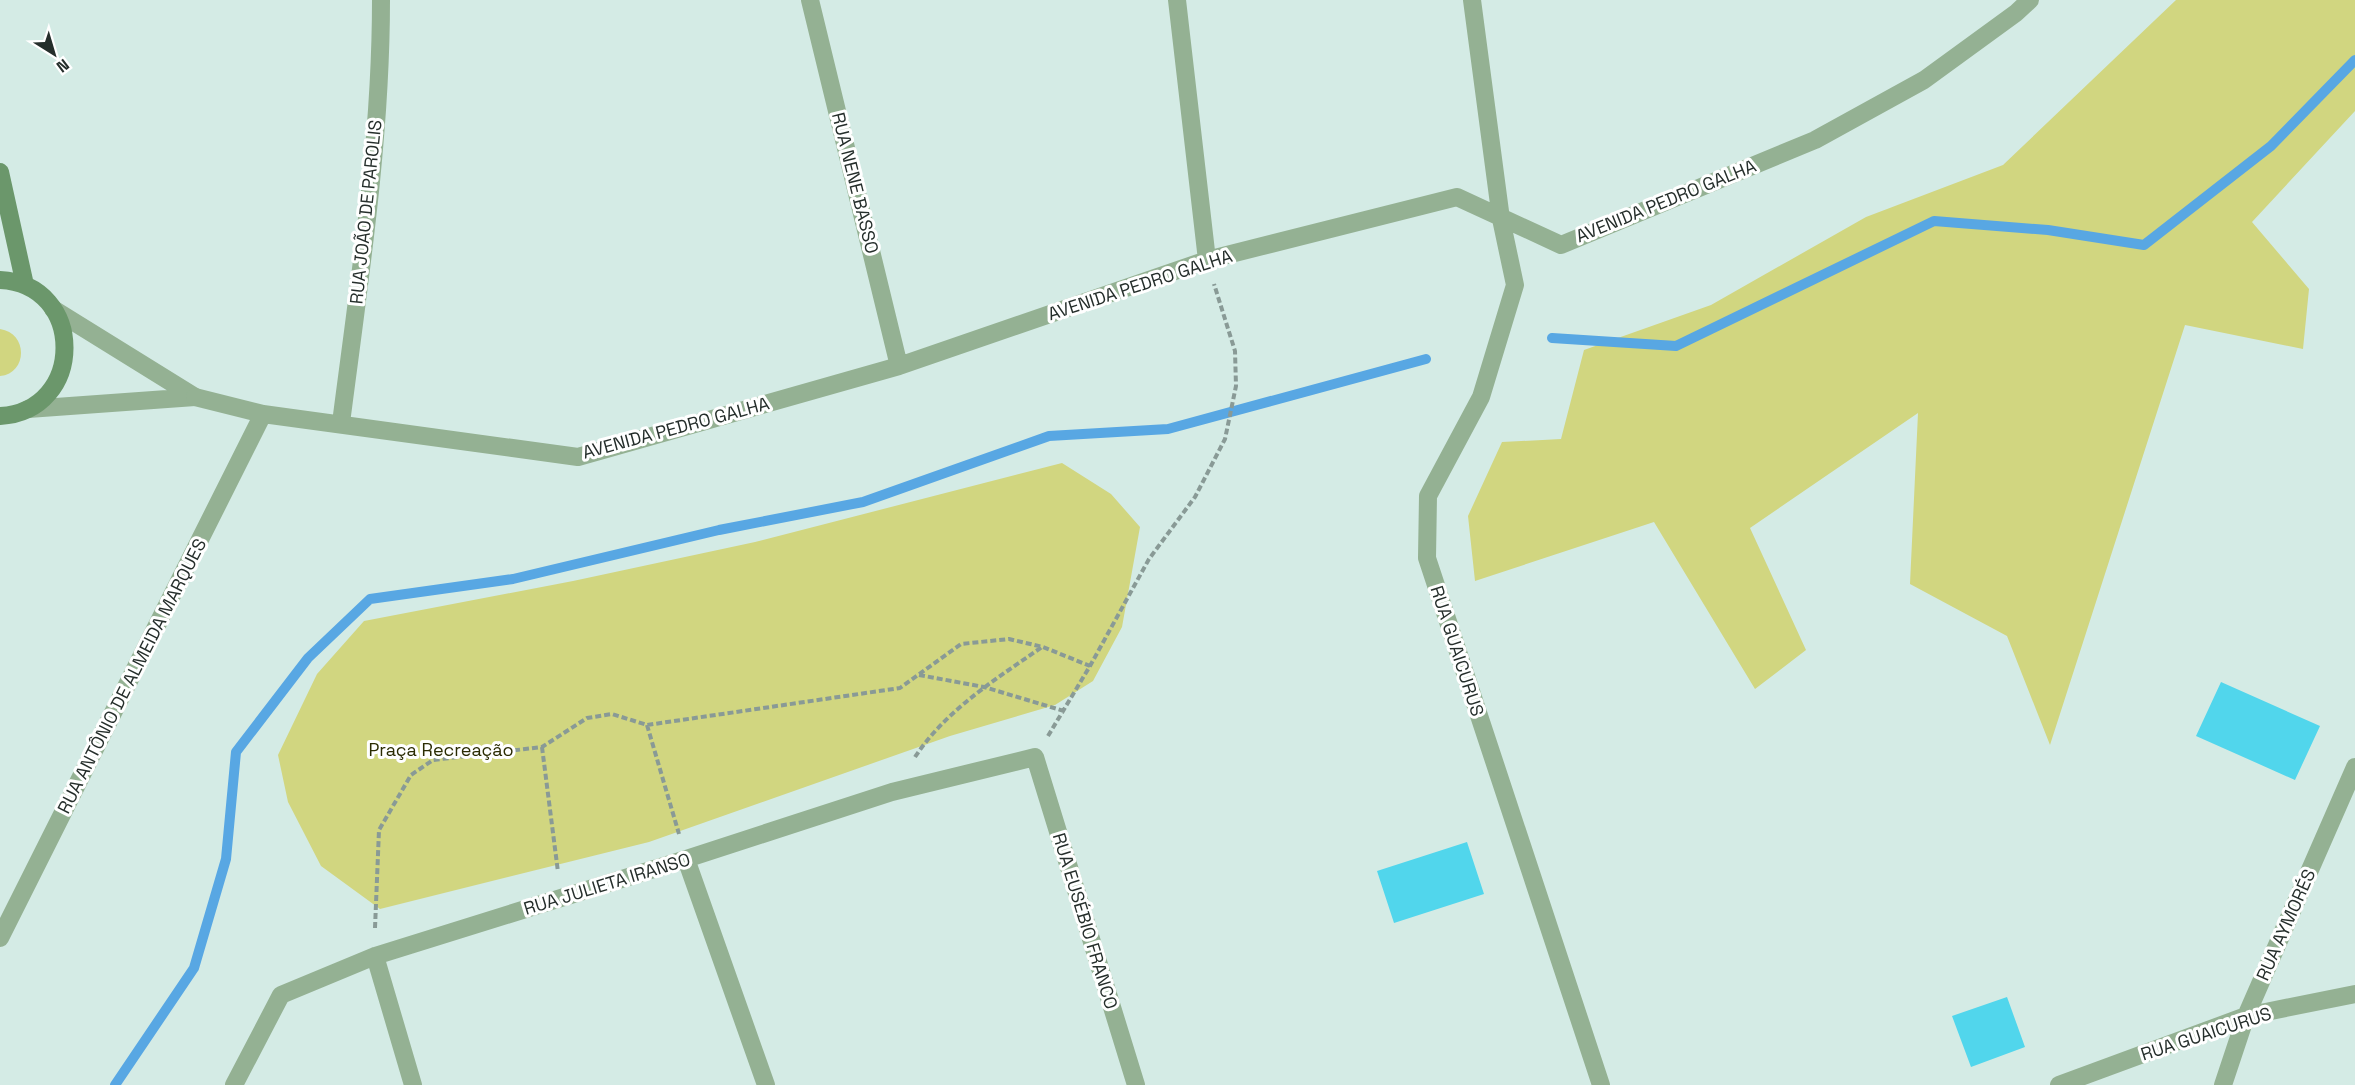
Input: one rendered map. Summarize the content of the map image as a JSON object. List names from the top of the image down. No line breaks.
{"streets":{"street":["RUA NENE BASSO","AVENIDA PEDRO GALHA","RUA JOÃO DE PAROLIS","RUA GUAICURUS","RUA ANTÔNIO DE ALMEIDA MARQUES","RUA JULIETA IRANSO","RUA EUSÉBIO FRANCO","RUA AYMORÉS"]},"crossings":[["RUA NENE BASSO","AVENIDA PEDRO GALHA"],["AVENIDA PEDRO GALHA","RUA JOÃO DE PAROLIS"],["AVENIDA PEDRO GALHA","RUA GUAICURUS"],["AVENIDA PEDRO GALHA","RUA ANTÔNIO DE ALMEIDA MARQUES"],["RUA GUAICURUS","RUA AYMORÉS"],["RUA JULIETA IRANSO","RUA EUSÉBIO FRANCO"]],"parks":["Praça Recreação"],"north":"bottom right"}
